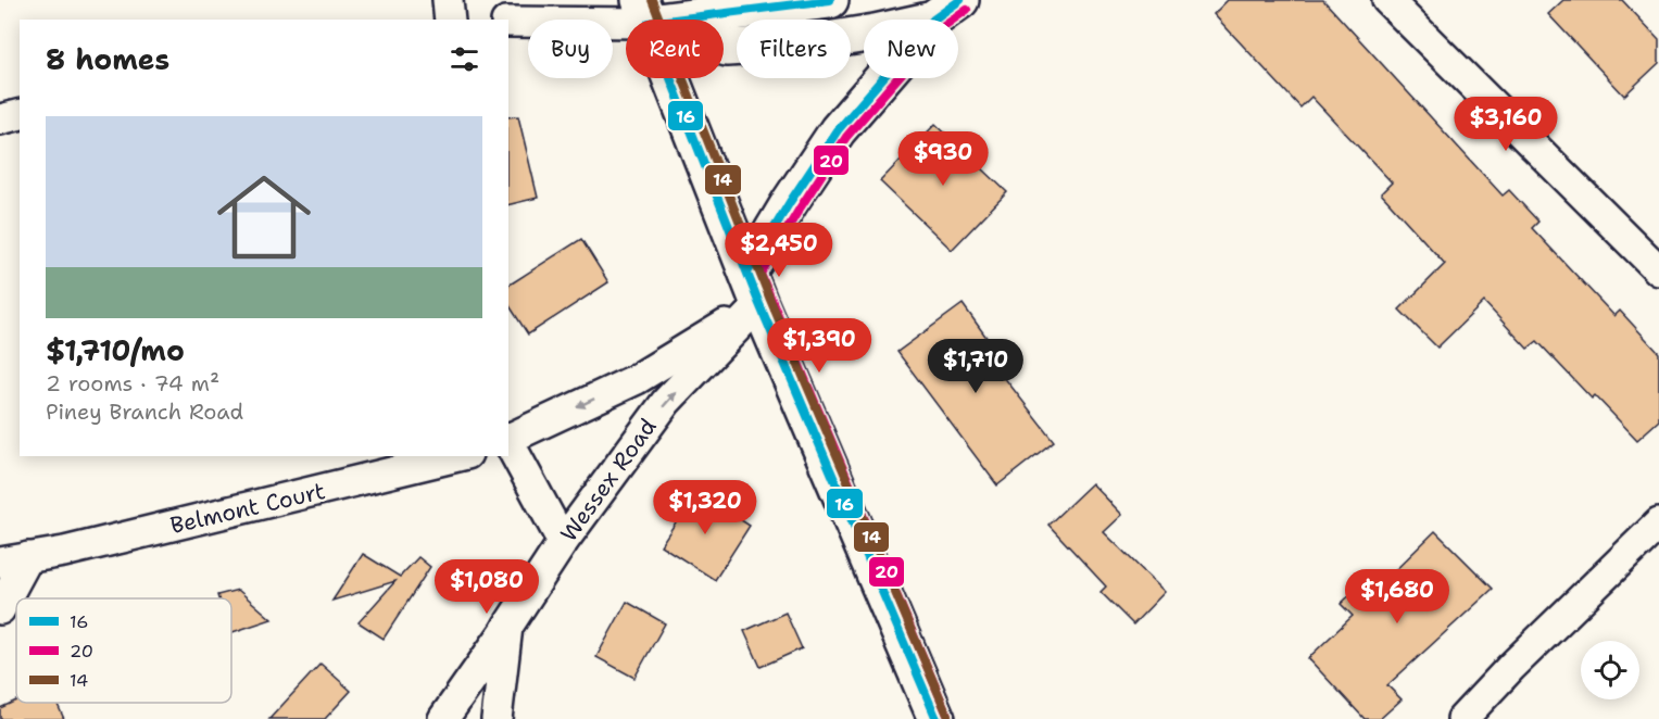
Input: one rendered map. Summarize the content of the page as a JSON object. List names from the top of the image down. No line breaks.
{"streets":{"street":["Wessex Road","Belmont Court"]},"lines":["transit line 16","transit line 14","transit line 20"],"legend":["16","20","14"],"page":{"chip":["Buy","Rent","Filters","New"],"heading":"8 homes","price":["$3,160","$930","$2,450","$1,390","$1,710","$1,320","$1,080","$1,680"],"list":[{"name":"$1,710/mo","note":"2 rooms · 74 m² · Piney Branch Road"}]}}
